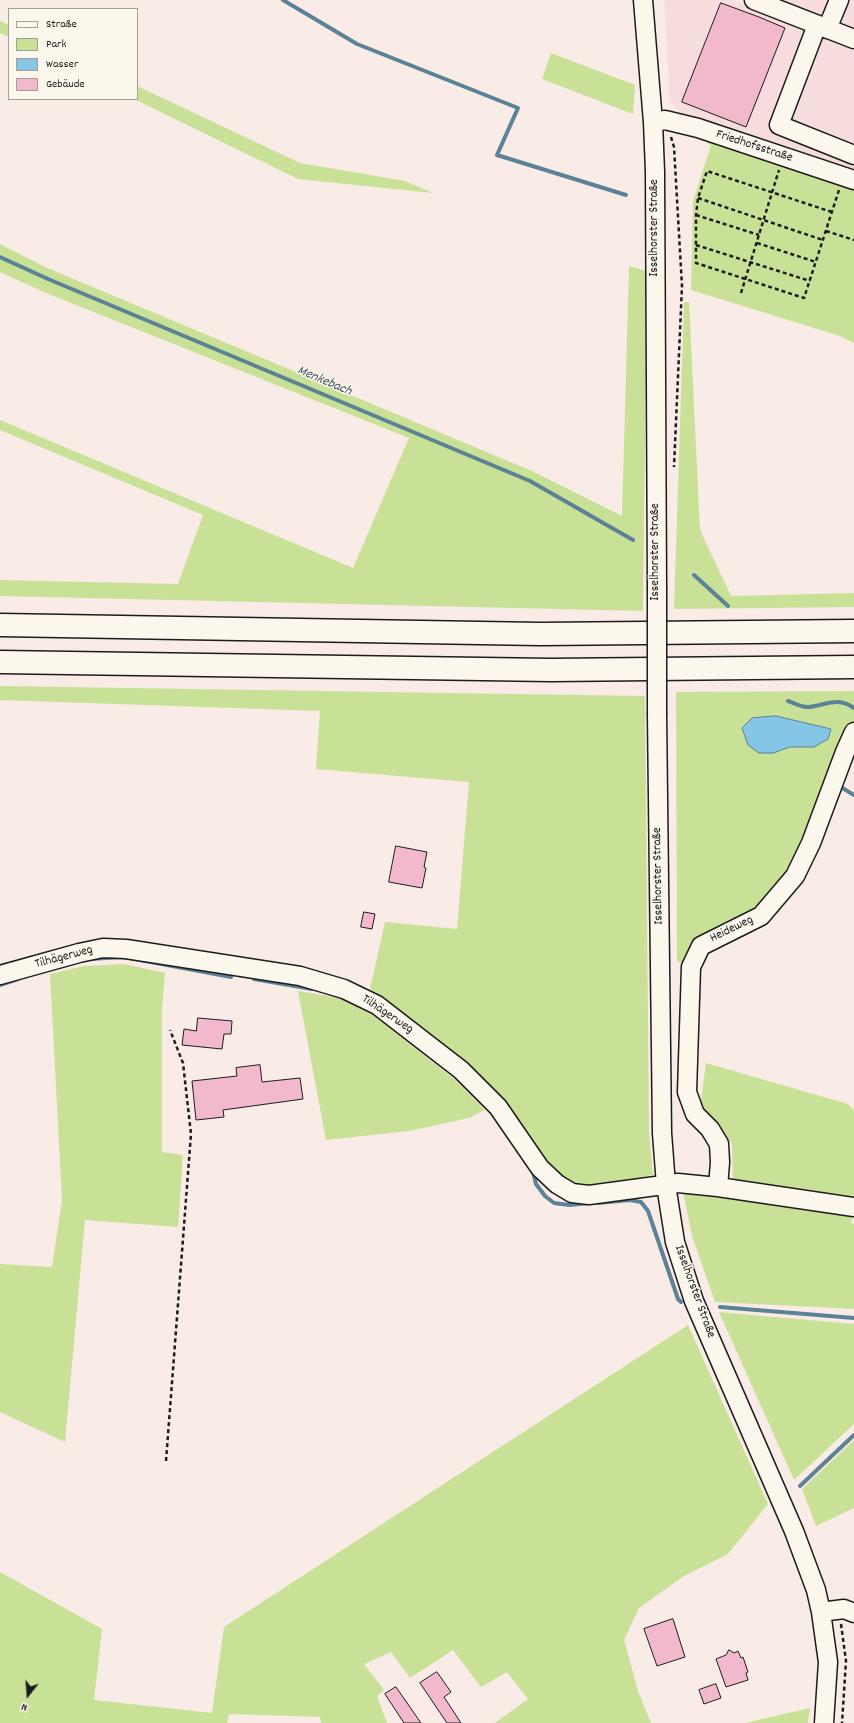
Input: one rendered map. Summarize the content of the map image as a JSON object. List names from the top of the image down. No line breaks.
{"streets":{"street":["Friedhofsstraße","Isselhorster Straße","Heideweg","Tilhägerweg"]},"crossings":[["Friedhofsstraße","Isselhorster Straße"],["Isselhorster Straße","Tilhägerweg"]],"water":["Menkebach"],"legend":["Straße","Park","Wasser","Gebäude"],"north":"bottom"}
